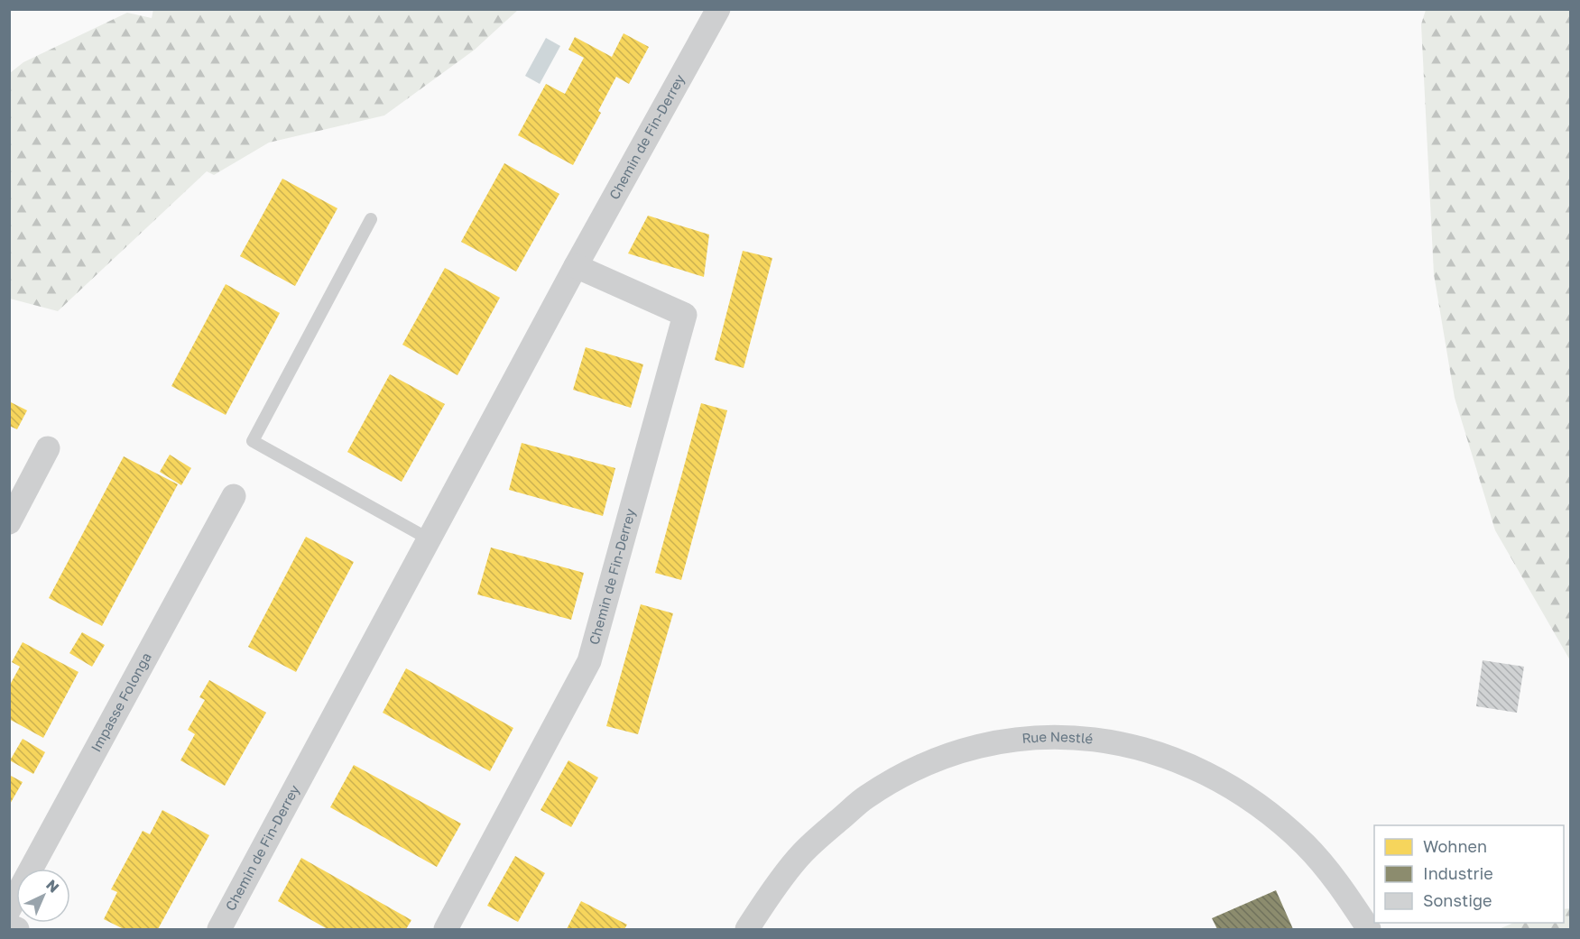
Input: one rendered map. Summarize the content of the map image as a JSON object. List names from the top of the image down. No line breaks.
{"streets":{"street":["Chemin de Fin-Derrey","Impasse Folonga","Rue Nestlé"]},"legend":["Wohnen","Industrie","Sonstige"],"north":"top right"}
